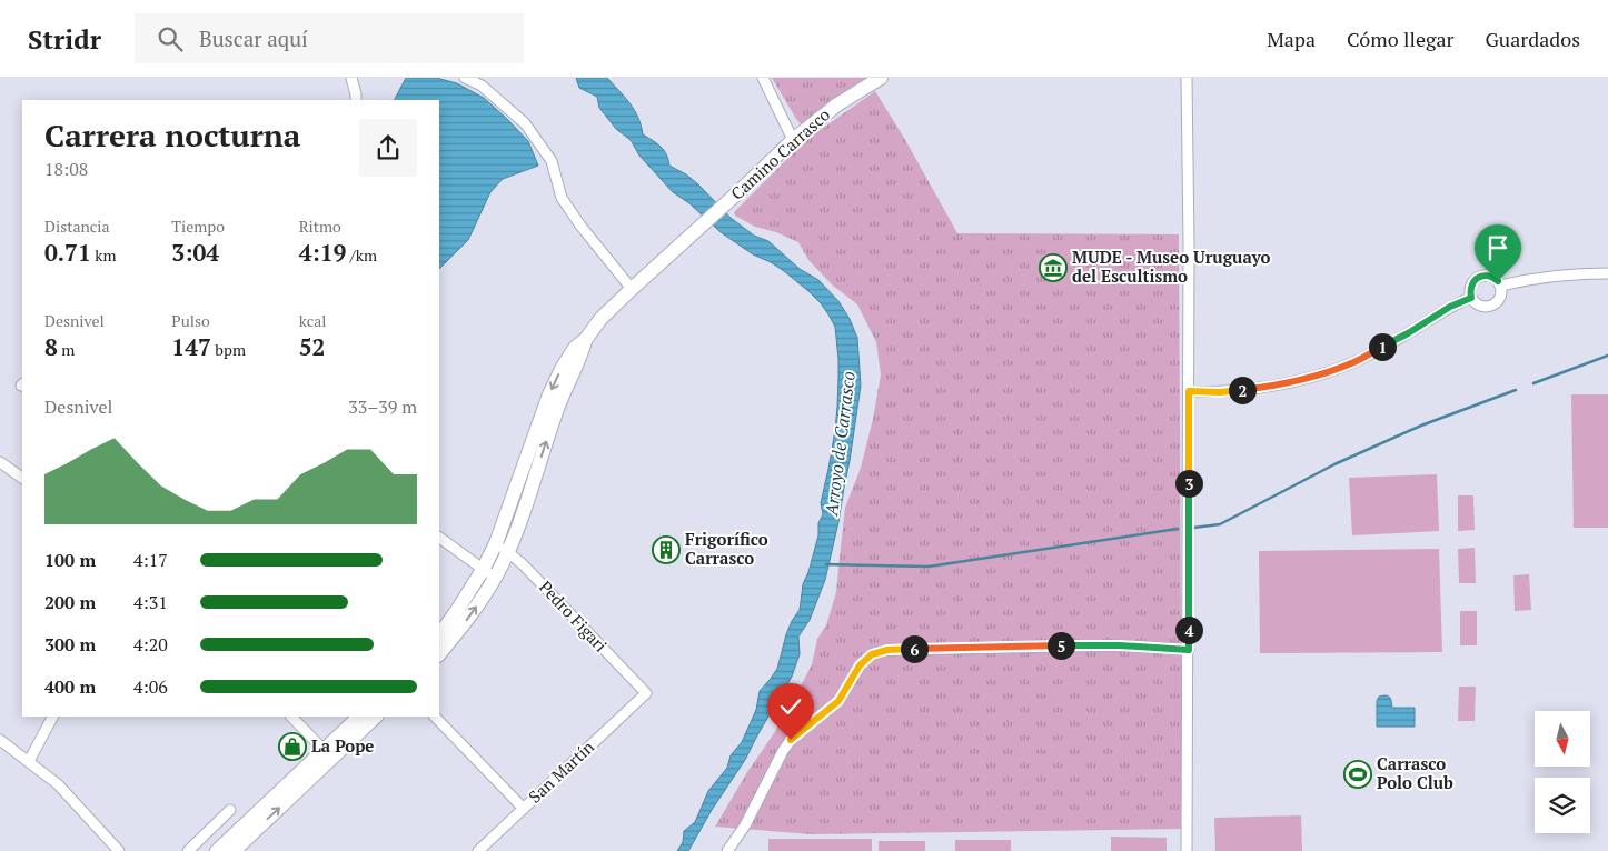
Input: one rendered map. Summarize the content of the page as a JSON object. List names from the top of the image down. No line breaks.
{"streets":{"main road":["Camino Carrasco"],"street":["Pedro Figari","San Martín"]},"crossings":[["Camino Carrasco","Pedro Figari"],["Pedro Figari","San Martín"]],"water":["Arroyo de Carrasco"],"places":{"museum":["MUDE - Museo Uruguayo del Escultismo"],"building":["Frigorífico Carrasco"],"shop":["La Pope"],"sports":["Carrasco Polo Club"]},"north":"bottom","page":{"header":"Stridr","search":"Buscar aquí","nav":["Mapa","Cómo llegar","Guardados"],"heading":["Carrera nocturna","18:08"],"stats":[["Distancia","0.71 km"],["Tiempo","3:04"],["Ritmo","4:19 /km"],["Desnivel","8 m"],["Pulso","147 bpm"],["kcal","52"]],"pins":["1","2","3","4","5","6"],"chart":["Desnivel","33–39 m"],"list":[{"name":"100 m","note":"4:17"},{"name":"200 m","note":"4:31"},{"name":"300 m","note":"4:20"},{"name":"400 m","note":"4:06"}]}}
